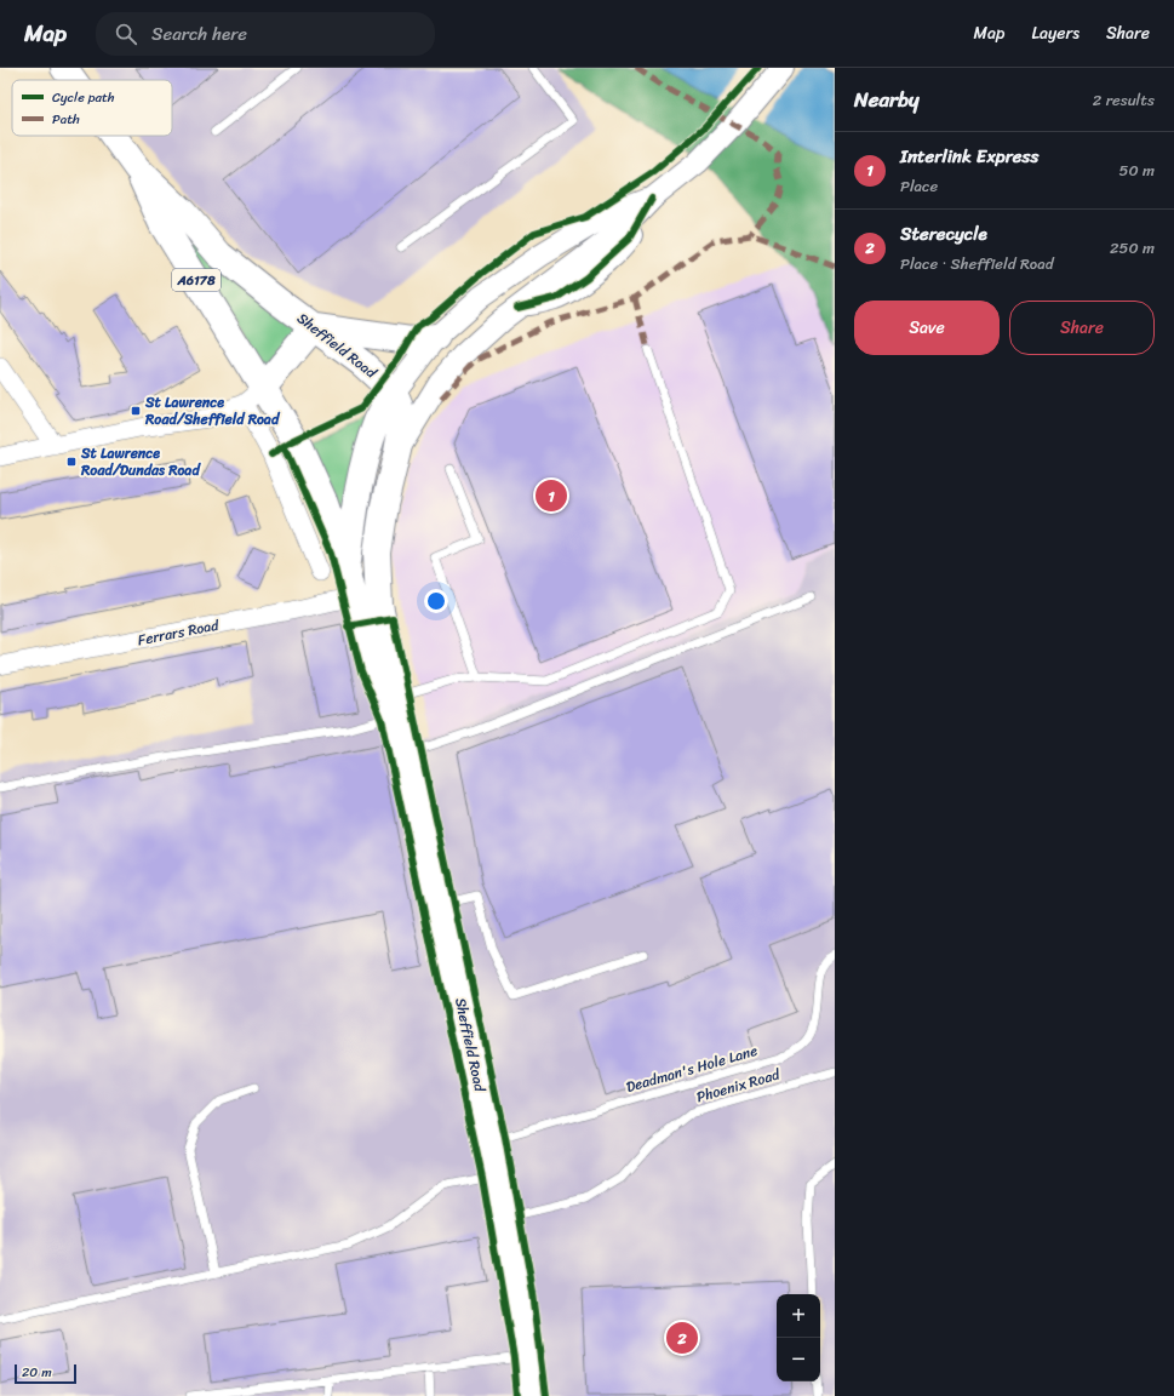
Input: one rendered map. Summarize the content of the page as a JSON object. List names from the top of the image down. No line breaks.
{"streets":{"main road":["A6178","Sheffield Road"],"street":["Ferrars Road"],"lane":["Deadman's Hole Lane","Phoenix Road"]},"crossings":[["Sheffield Road","Ferrars Road"],["Sheffield Road","Deadman's Hole Lane"],["Sheffield Road","Phoenix Road"]],"places":{"transit":["St Lawrence Road/Sheffield Road","St Lawrence Road/Dundas Road"]},"legend":["Cycle path","Path"],"scale_bar":"20 m","page":{"header":"Map","search":"Search here","nav":["Map","Layers","Share"],"heading":["Nearby","2 results"],"list":[{"mark":"1","name":"Interlink Express","note":"Place","value":"50 m"},{"mark":"2","name":"Sterecycle","note":"Place · Sheffield Road","value":"250 m"}],"buttons":["Save","Share"],"pins":["1","2"],"map_buttons":["+","−"],"scale":"20 m"}}
